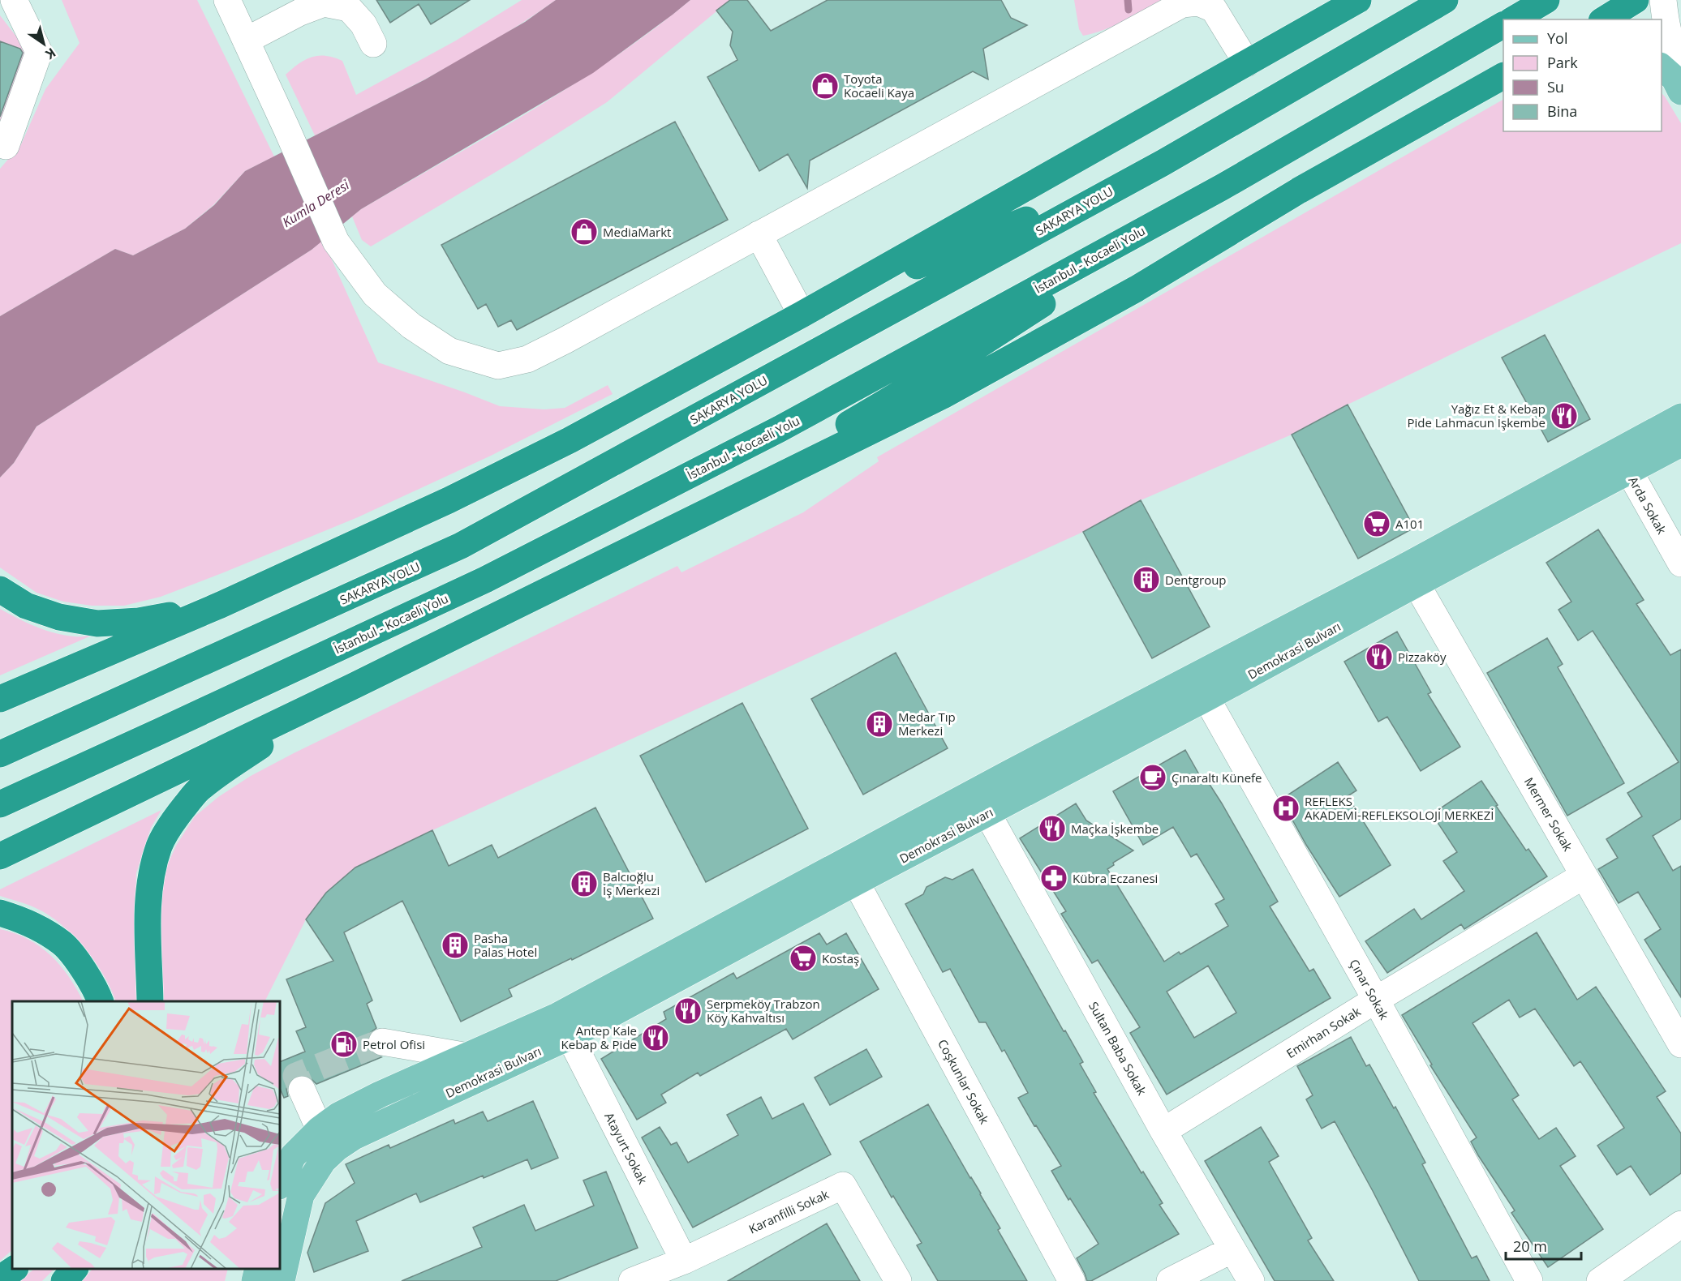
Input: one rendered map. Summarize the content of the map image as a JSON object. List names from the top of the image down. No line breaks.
{"streets":{"highway":["SAKARYA YOLU","İstanbul - Kocaeli Yolu"],"main road":["Demokrasi Bulvarı"],"street":["Arda Sokak","Mermer Sokak","Çınar Sokak","Emirhan Sokak","Sultan Baba Sokak","Coşkunlar Sokak","Atayurt Sokak","Karanfilli Sokak"]},"crossings":[["Arda Sokak","Demokrasi Bulvarı"],["Demokrasi Bulvarı","Mermer Sokak"],["Demokrasi Bulvarı","Çınar Sokak"],["Demokrasi Bulvarı","Sultan Baba Sokak"],["Demokrasi Bulvarı","Coşkunlar Sokak"],["Demokrasi Bulvarı","Atayurt Sokak"],["Mermer Sokak","Emirhan Sokak"],["Çınar Sokak","Emirhan Sokak"],["Emirhan Sokak","Sultan Baba Sokak"],["Atayurt Sokak","Karanfilli Sokak"]],"water":["Kumla Deresi"],"places":{"shop":["Toyota Kocaeli Kaya","MediaMarkt"],"restaurant":["Yağız Et & Kebap Pide Lahmacun İşkembe","Pizzaköy","Maçka İşkembe","Serpmeköy Trabzon Köy Kahvaltısı","Antep Kale Kebap & Pide"],"supermarket":["A101","Kostaş"],"building":["Dentgroup","Medar Tıp Merkezi","Balcıoğlu İş Merkezi","Pasha Palas Hotel"],"cafe":["Çınaraltı Künefe"],"hospital":["REFLEKS AKADEMİ-REFLEKSOLOJİ MERKEZİ"],"pharmacy":["Kübra Eczanesi"],"fuel station":["Petrol Ofisi"]},"legend":["Yol","Park","Su","Bina"],"scale_bar":"20 m","north":"bottom right"}
